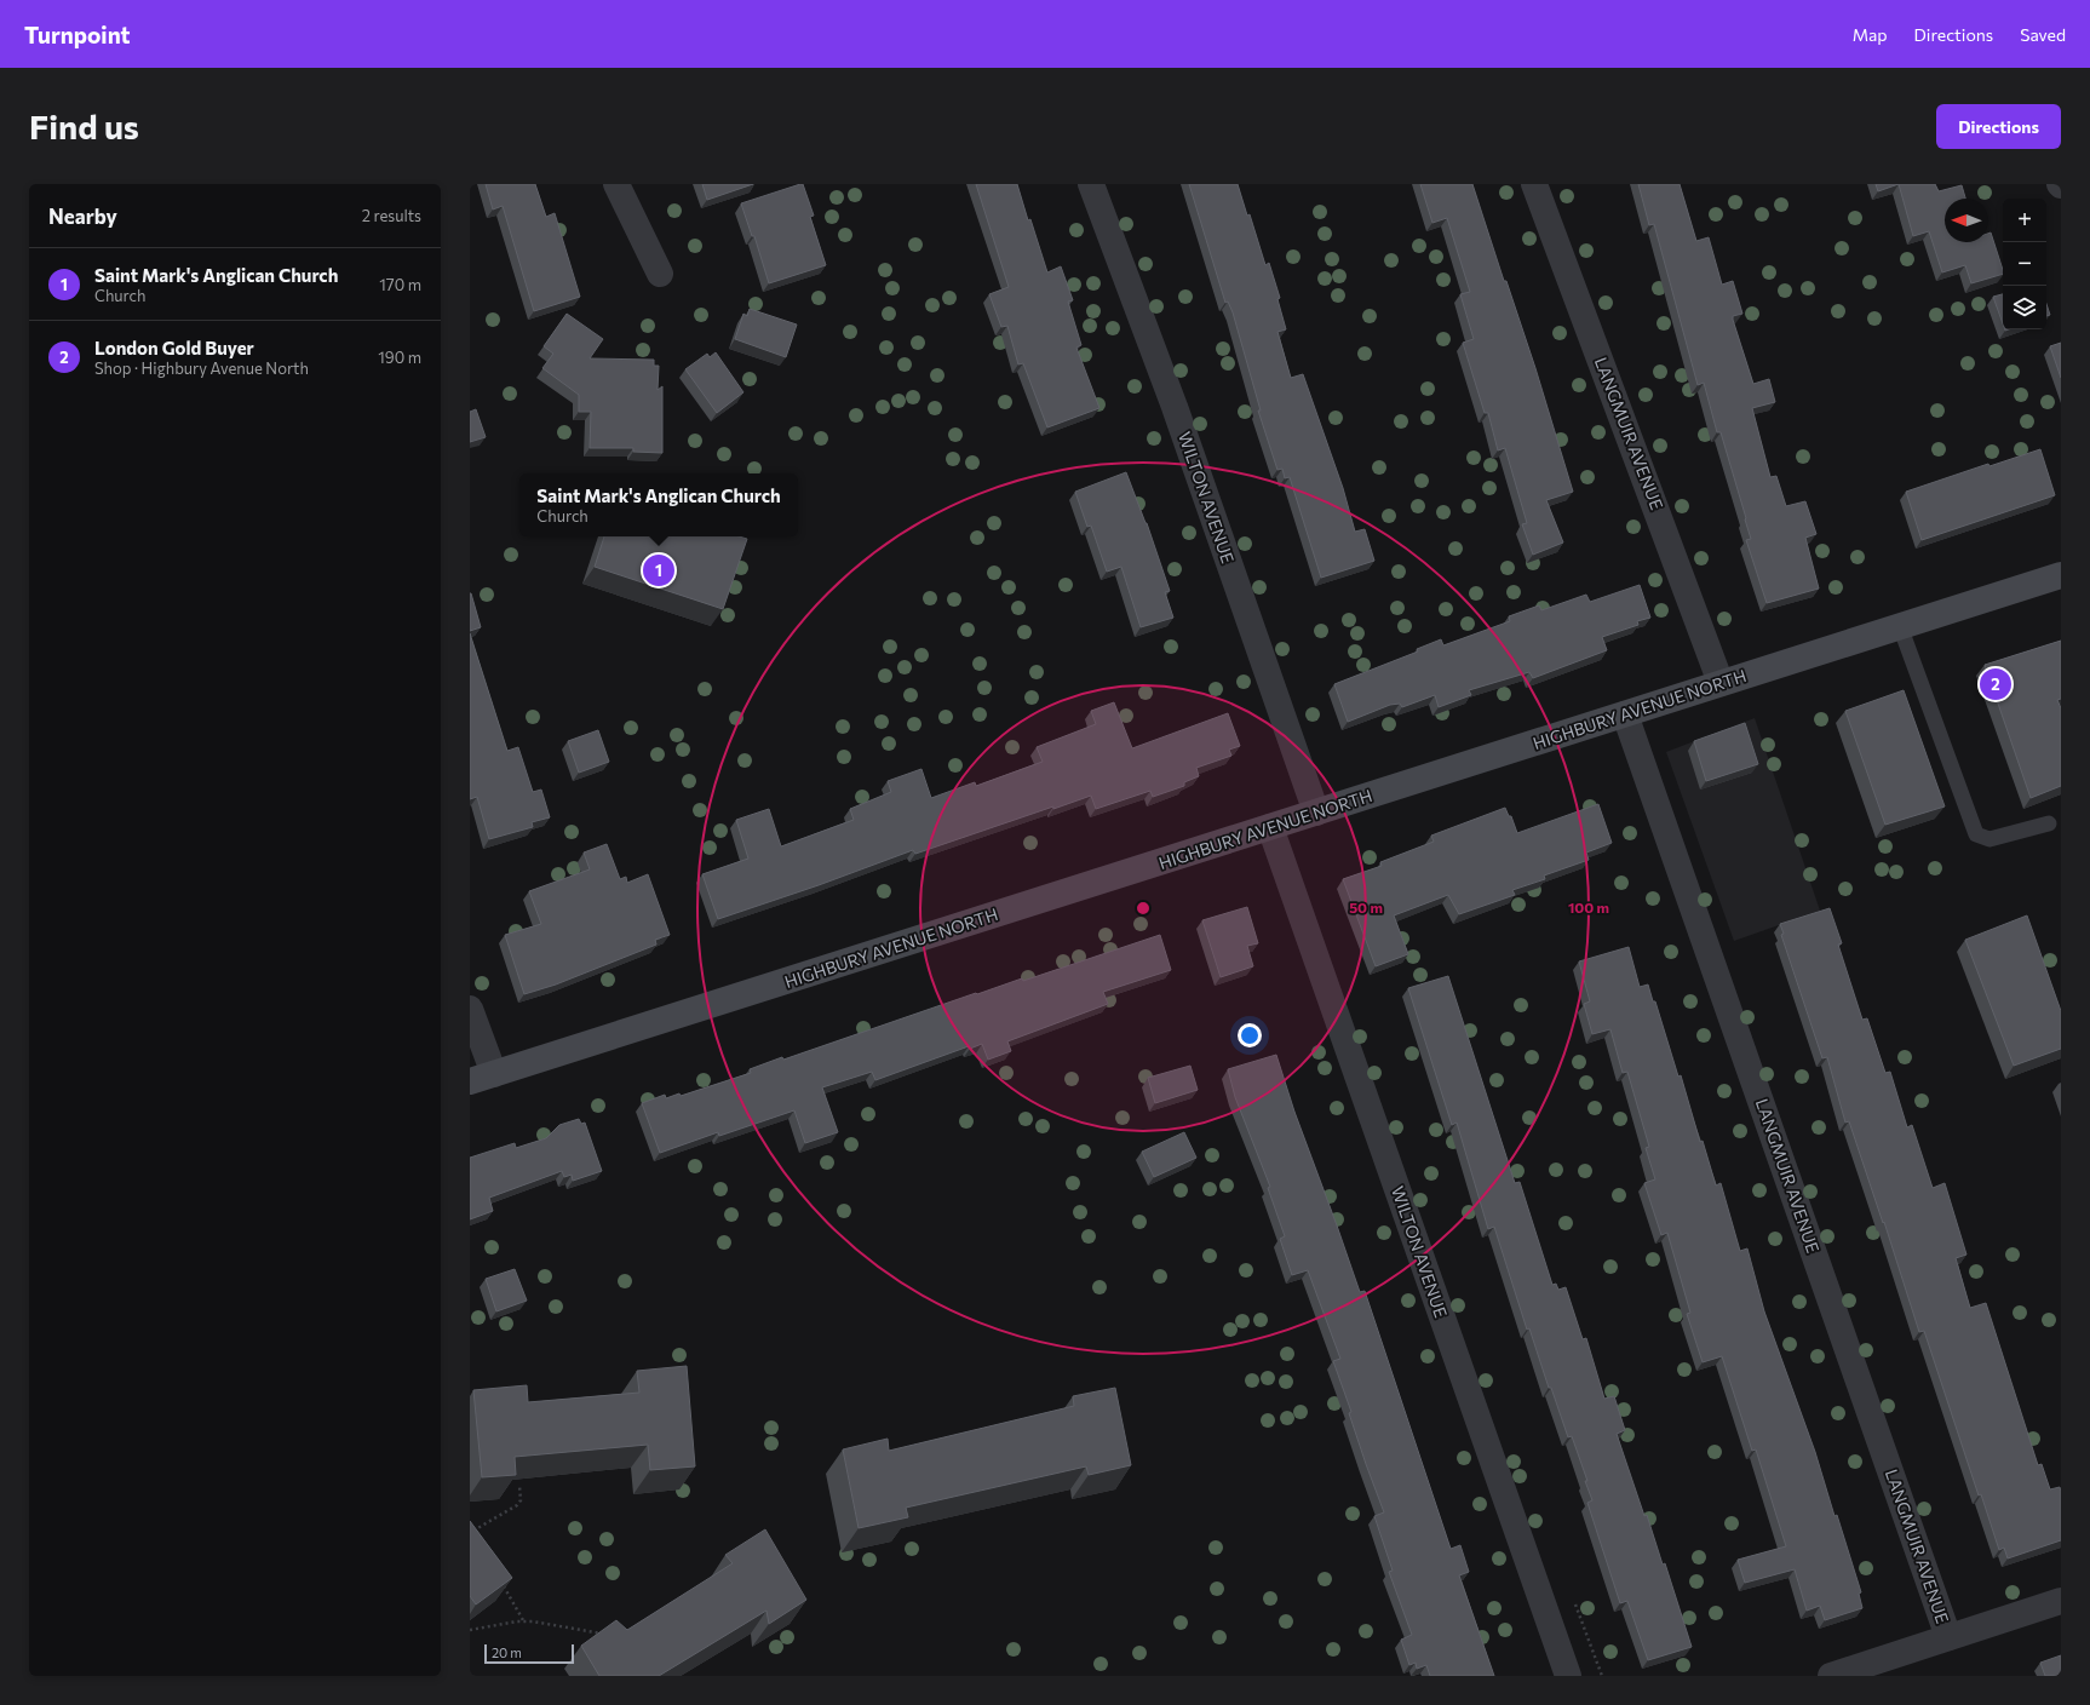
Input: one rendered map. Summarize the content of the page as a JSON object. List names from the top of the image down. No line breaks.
{"streets":{"main road":["HIGHBURY AVENUE NORTH"],"street":["LANGMUIR AVENUE","WILTON AVENUE"]},"crossings":[["LANGMUIR AVENUE","HIGHBURY AVENUE NORTH"],["WILTON AVENUE","HIGHBURY AVENUE NORTH"]],"scale_bar":"20 m","north":"left","page":{"header":"Turnpoint","nav":["Map","Directions","Saved"],"buttons":"Directions","title":"Find us","heading":["Nearby","2 results"],"map_buttons":["+","−"],"list":[{"mark":"1","name":"Saint Mark's Anglican Church","note":"Church","value":"170 m"},{"mark":"2","name":"London Gold Buyer","note":"Shop · Highbury Avenue North","value":"190 m"}],"popup":["Saint Mark's Anglican Church","Church"],"pins":["1","2"],"scale":"20 m"},"rings":["50 m","100 m"]}
